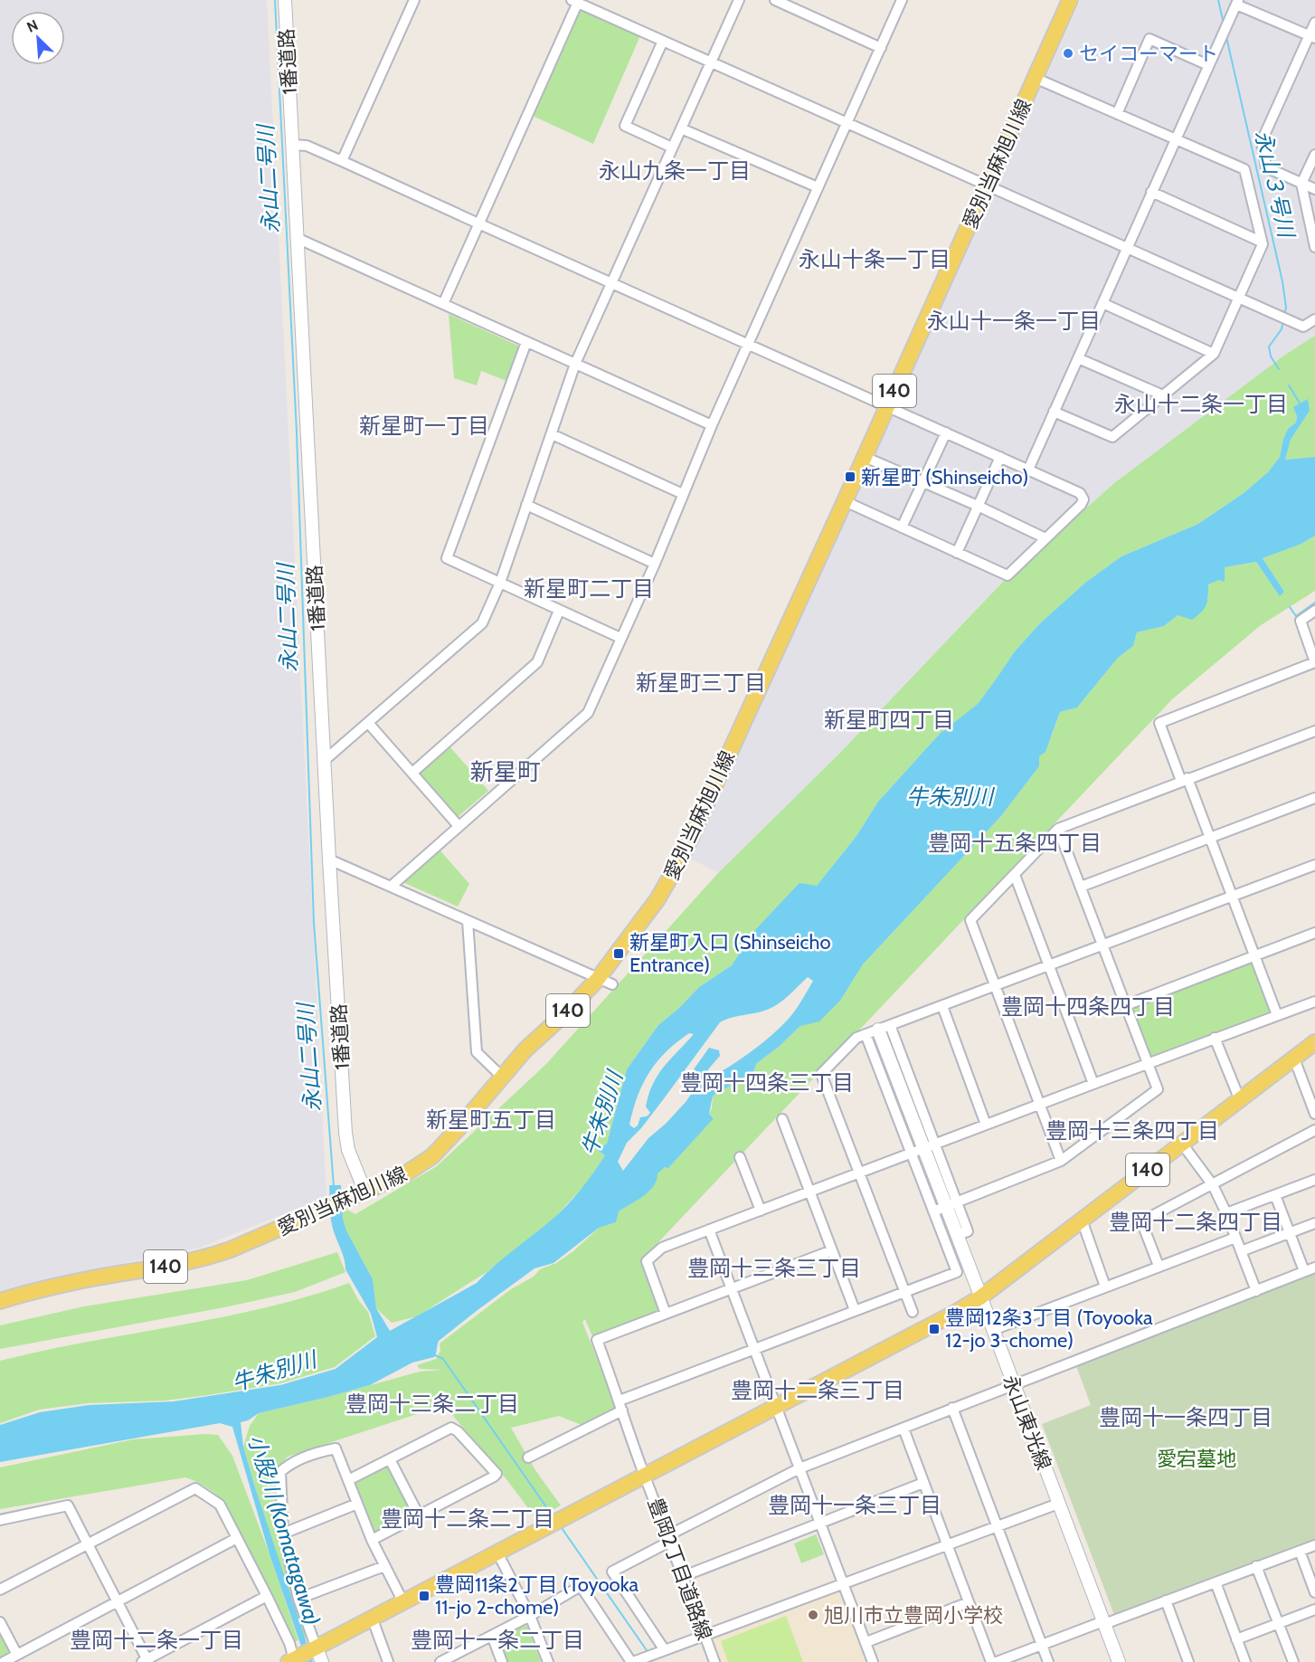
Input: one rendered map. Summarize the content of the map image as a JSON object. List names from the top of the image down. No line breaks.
{"streets":{"main road":["愛別当麻旭川線","140"],"street":["1番道路","永山東光線","豊岡2丁目道路線"]},"crossings":[["1番道路","愛別当麻旭川線"],["140","永山東光線"],["140","豊岡2丁目道路線"]],"districts":["永山九条一丁目","永山十条一丁目","永山十一条一丁目","永山十二条一丁目","新星町一丁目","新星町二丁目","新星町三丁目","新星町四丁目","新星町","豊岡十五条四丁目","豊岡十四条四丁目","豊岡十四条三丁目","新星町五丁目","豊岡十三条四丁目","豊岡十二条四丁目","豊岡十三条三丁目","豊岡十二条三丁目","豊岡十三条二丁目","豊岡十一条四丁目","豊岡十一条三丁目","豊岡十二条二丁目","豊岡十二条一丁目","豊岡十一条二丁目"],"water":["永山二号川","永山３号川","牛朱別川","小股川 (Komatagawa)"],"parks":["愛宕墓地"],"places":{"other":["セイコーマート","旭川市立豊岡小学校"],"transit":["新星町 (Shinseicho)","新星町入口 (Shinseicho Entrance)","豊岡12条3丁目 (Toyooka 12-jo 3-chome)","豊岡11条2丁目 (Toyooka 11-jo 2-chome)"]},"north":"top left"}
